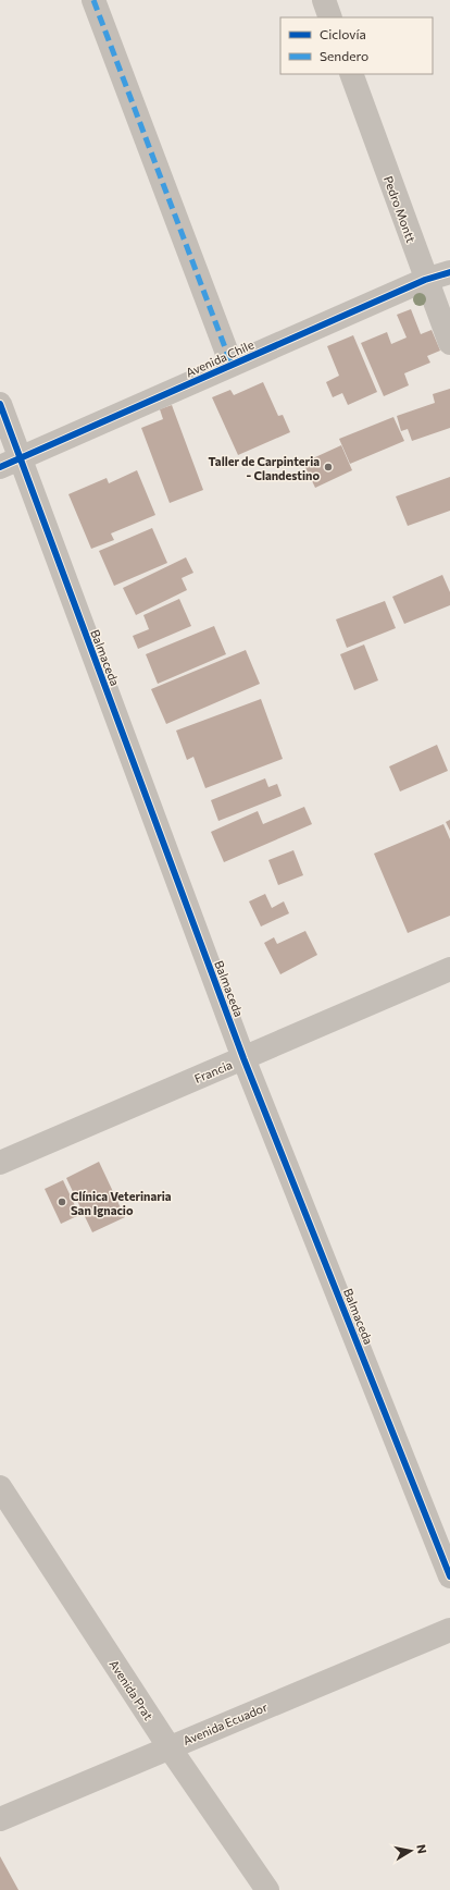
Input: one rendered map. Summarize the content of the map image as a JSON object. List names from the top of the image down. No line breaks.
{"streets":{"street":["Pedro Montt","Avenida Chile","Balmaceda","Francia","Avenida Prat","Avenida Ecuador"]},"crossings":[["Pedro Montt","Avenida Chile"],["Avenida Chile","Balmaceda"],["Balmaceda","Francia"],["Avenida Prat","Avenida Ecuador"]],"places":["Taller de Carpinteria - Clandestino","Clínica Veterinaria San Ignacio"],"legend":["Ciclovía","Sendero"],"north":"right"}
